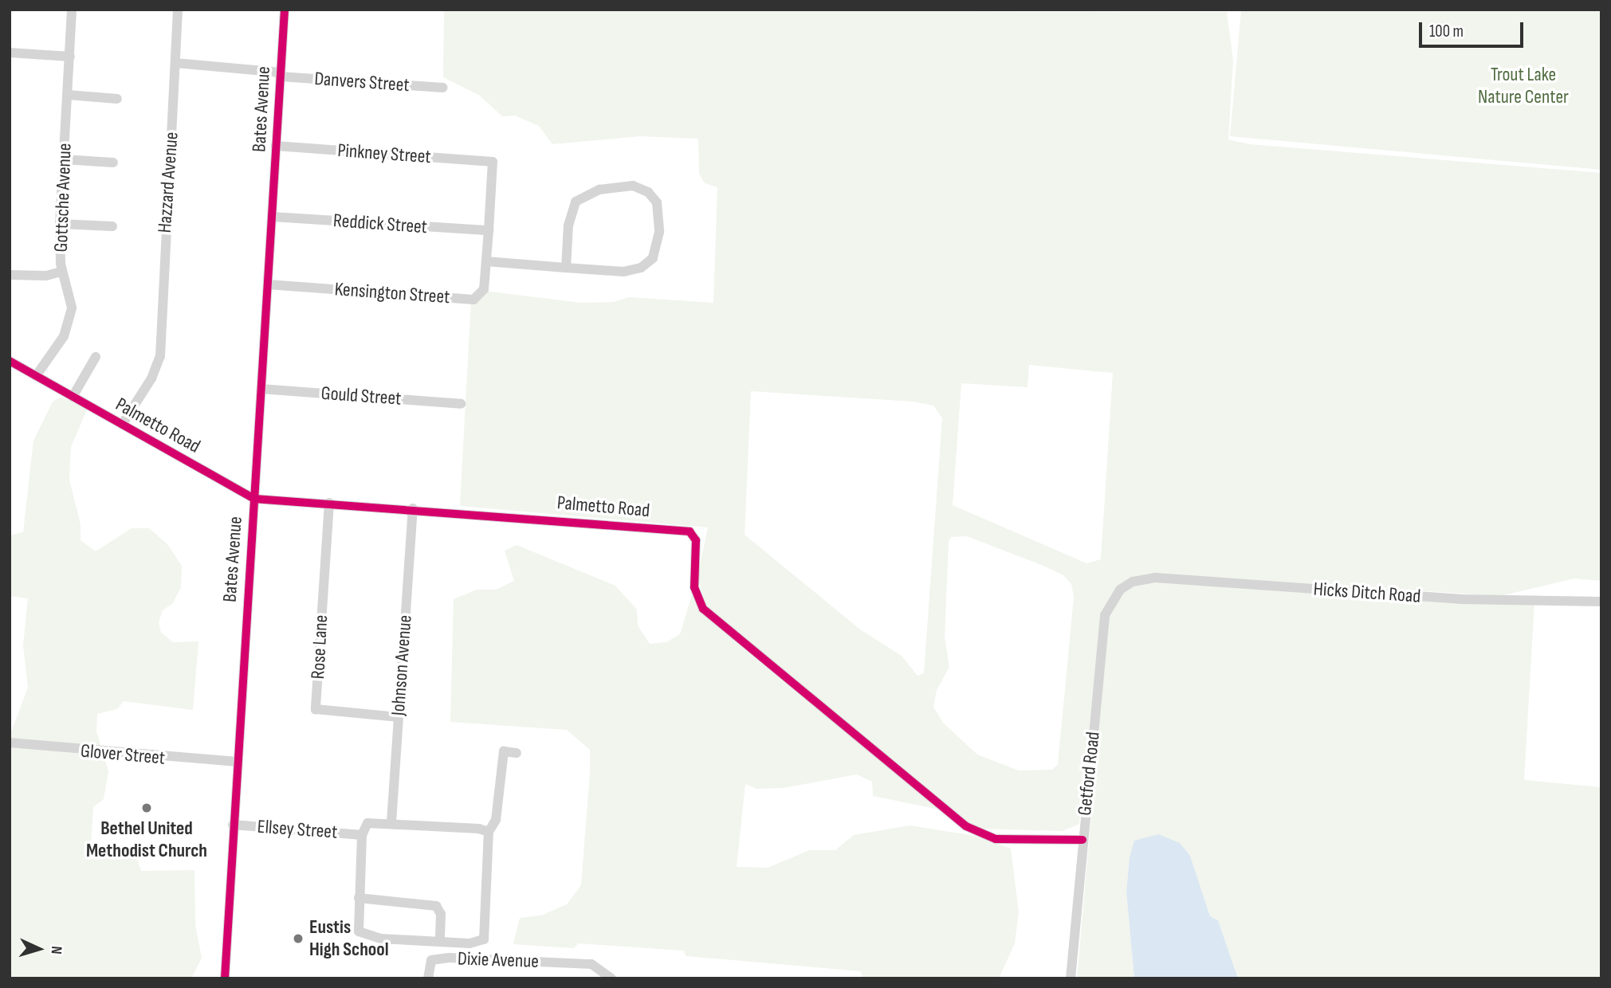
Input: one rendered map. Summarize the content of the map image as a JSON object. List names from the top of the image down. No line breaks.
{"streets":{"street":["Danvers Street","Bates Avenue","Pinkney Street","Hazzard Avenue","Gottsche Avenue","Reddick Street","Kensington Street","Gould Street","Palmetto Road","Hicks Ditch Road","Rose Lane","Johnson Avenue","Glover Street","Getford Road","Ellsey Street","Dixie Avenue"]},"crossings":[["Danvers Street","Bates Avenue"],["Danvers Street","Hazzard Avenue"],["Bates Avenue","Pinkney Street"],["Bates Avenue","Reddick Street"],["Bates Avenue","Kensington Street"],["Bates Avenue","Gould Street"],["Bates Avenue","Palmetto Road"],["Bates Avenue","Glover Street"],["Bates Avenue","Ellsey Street"],["Pinkney Street","Kensington Street"],["Hazzard Avenue","Palmetto Road"],["Gottsche Avenue","Palmetto Road"],["Reddick Street","Kensington Street"],["Palmetto Road","Rose Lane"],["Palmetto Road","Johnson Avenue"],["Palmetto Road","Getford Road"],["Hicks Ditch Road","Getford Road"],["Rose Lane","Johnson Avenue"]],"parks":["Trout Lake Nature Center"],"places":["Bethel United Methodist Church","Eustis High School"],"scale_bar":"100 m","north":"right"}
